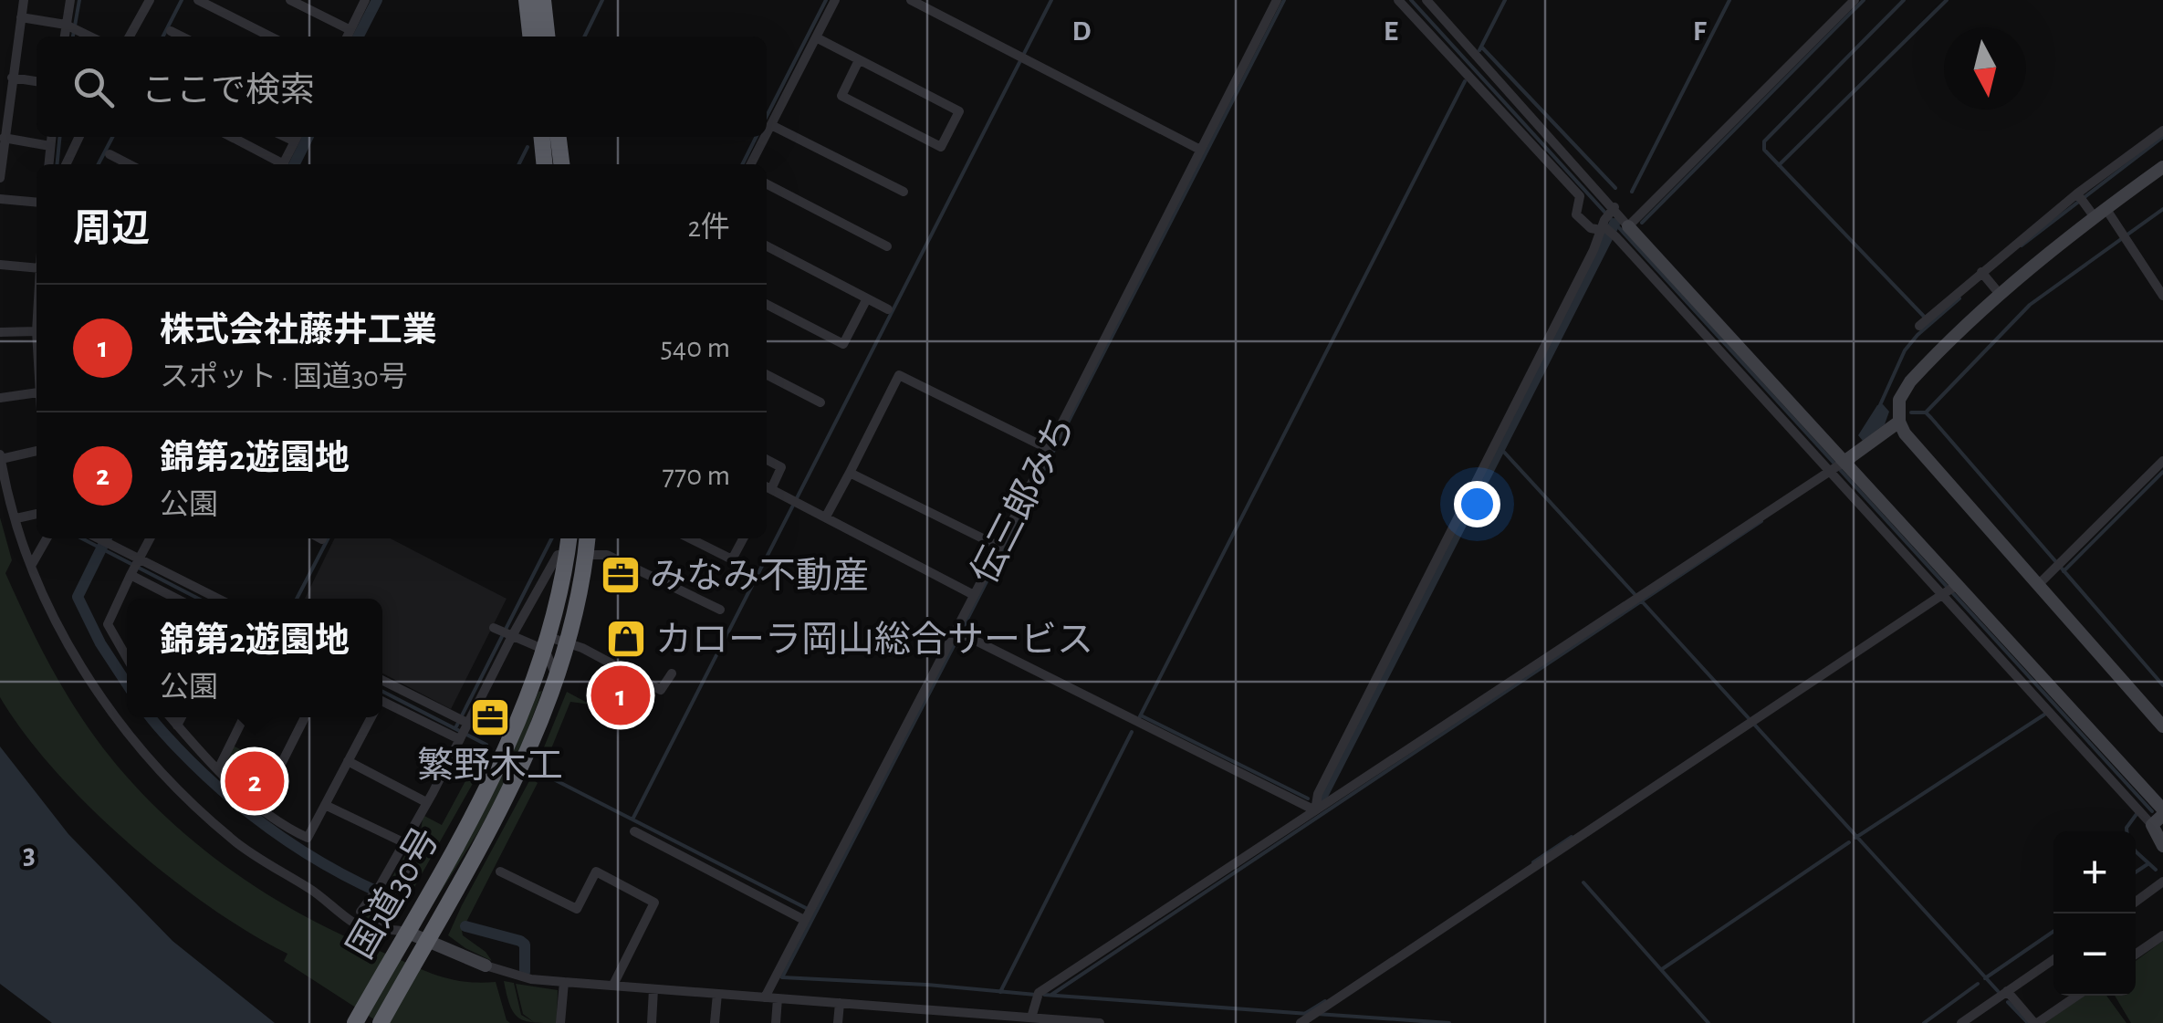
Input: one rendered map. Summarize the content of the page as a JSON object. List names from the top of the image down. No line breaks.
{"streets":{"highway":["国道30号"],"street":["伝三郎みち"]},"places":{"office":["みなみ不動産","繁野木工"],"shop":["カローラ岡山総合サービス"]},"north":"bottom","page":{"search":"ここで検索","heading":["周辺","2件"],"list":[{"mark":"1","name":"株式会社藤井工業","note":"スポット · 国道30号","value":"540 m"},{"mark":"2","name":"錦第2遊園地","note":"公園","value":"770 m"}],"popup":["錦第2遊園地","公園"],"pins":["1","2"],"map_buttons":["+","−"]},"grid":{"columns":["D","E","F"],"rows":["3"]}}
